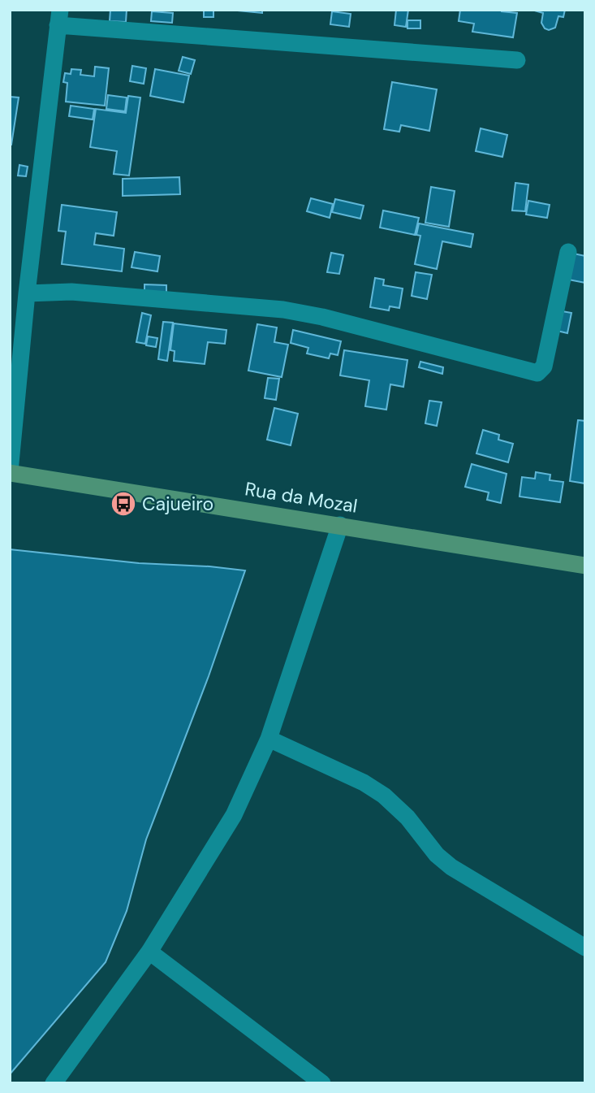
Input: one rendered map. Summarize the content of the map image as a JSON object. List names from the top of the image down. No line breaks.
{"streets":{"main road":["Rua da Mozal"]},"places":{"bus stop":["Cajueiro"]}}
